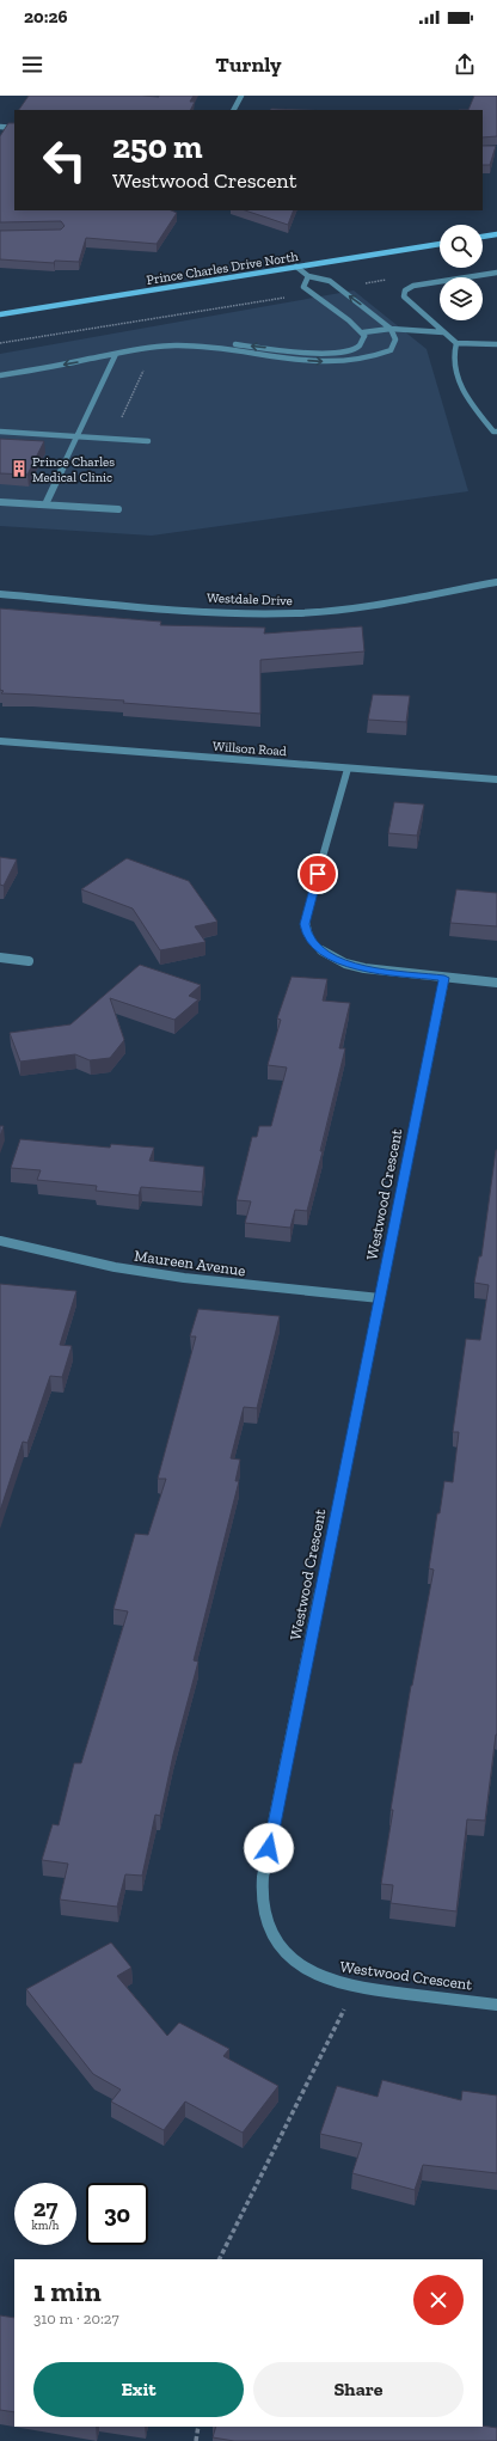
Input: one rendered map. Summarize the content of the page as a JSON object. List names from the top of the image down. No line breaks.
{"streets":{"main road":["Prince Charles Drive North"],"street":["Westdale Drive","Willson Road","Westwood Crescent","Maureen Avenue"]},"crossings":[["Westwood Crescent","Maureen Avenue"]],"places":{"building":["Prince Charles Medical Clinic"]},"page":{"status":"20:26","header":"Turnly","turn":["250 m","Westwood Crescent"],"speed":"27 km/h","limit":"30","heading":["1 min","310 m · 20:27"],"buttons":["Exit","Share"]}}
